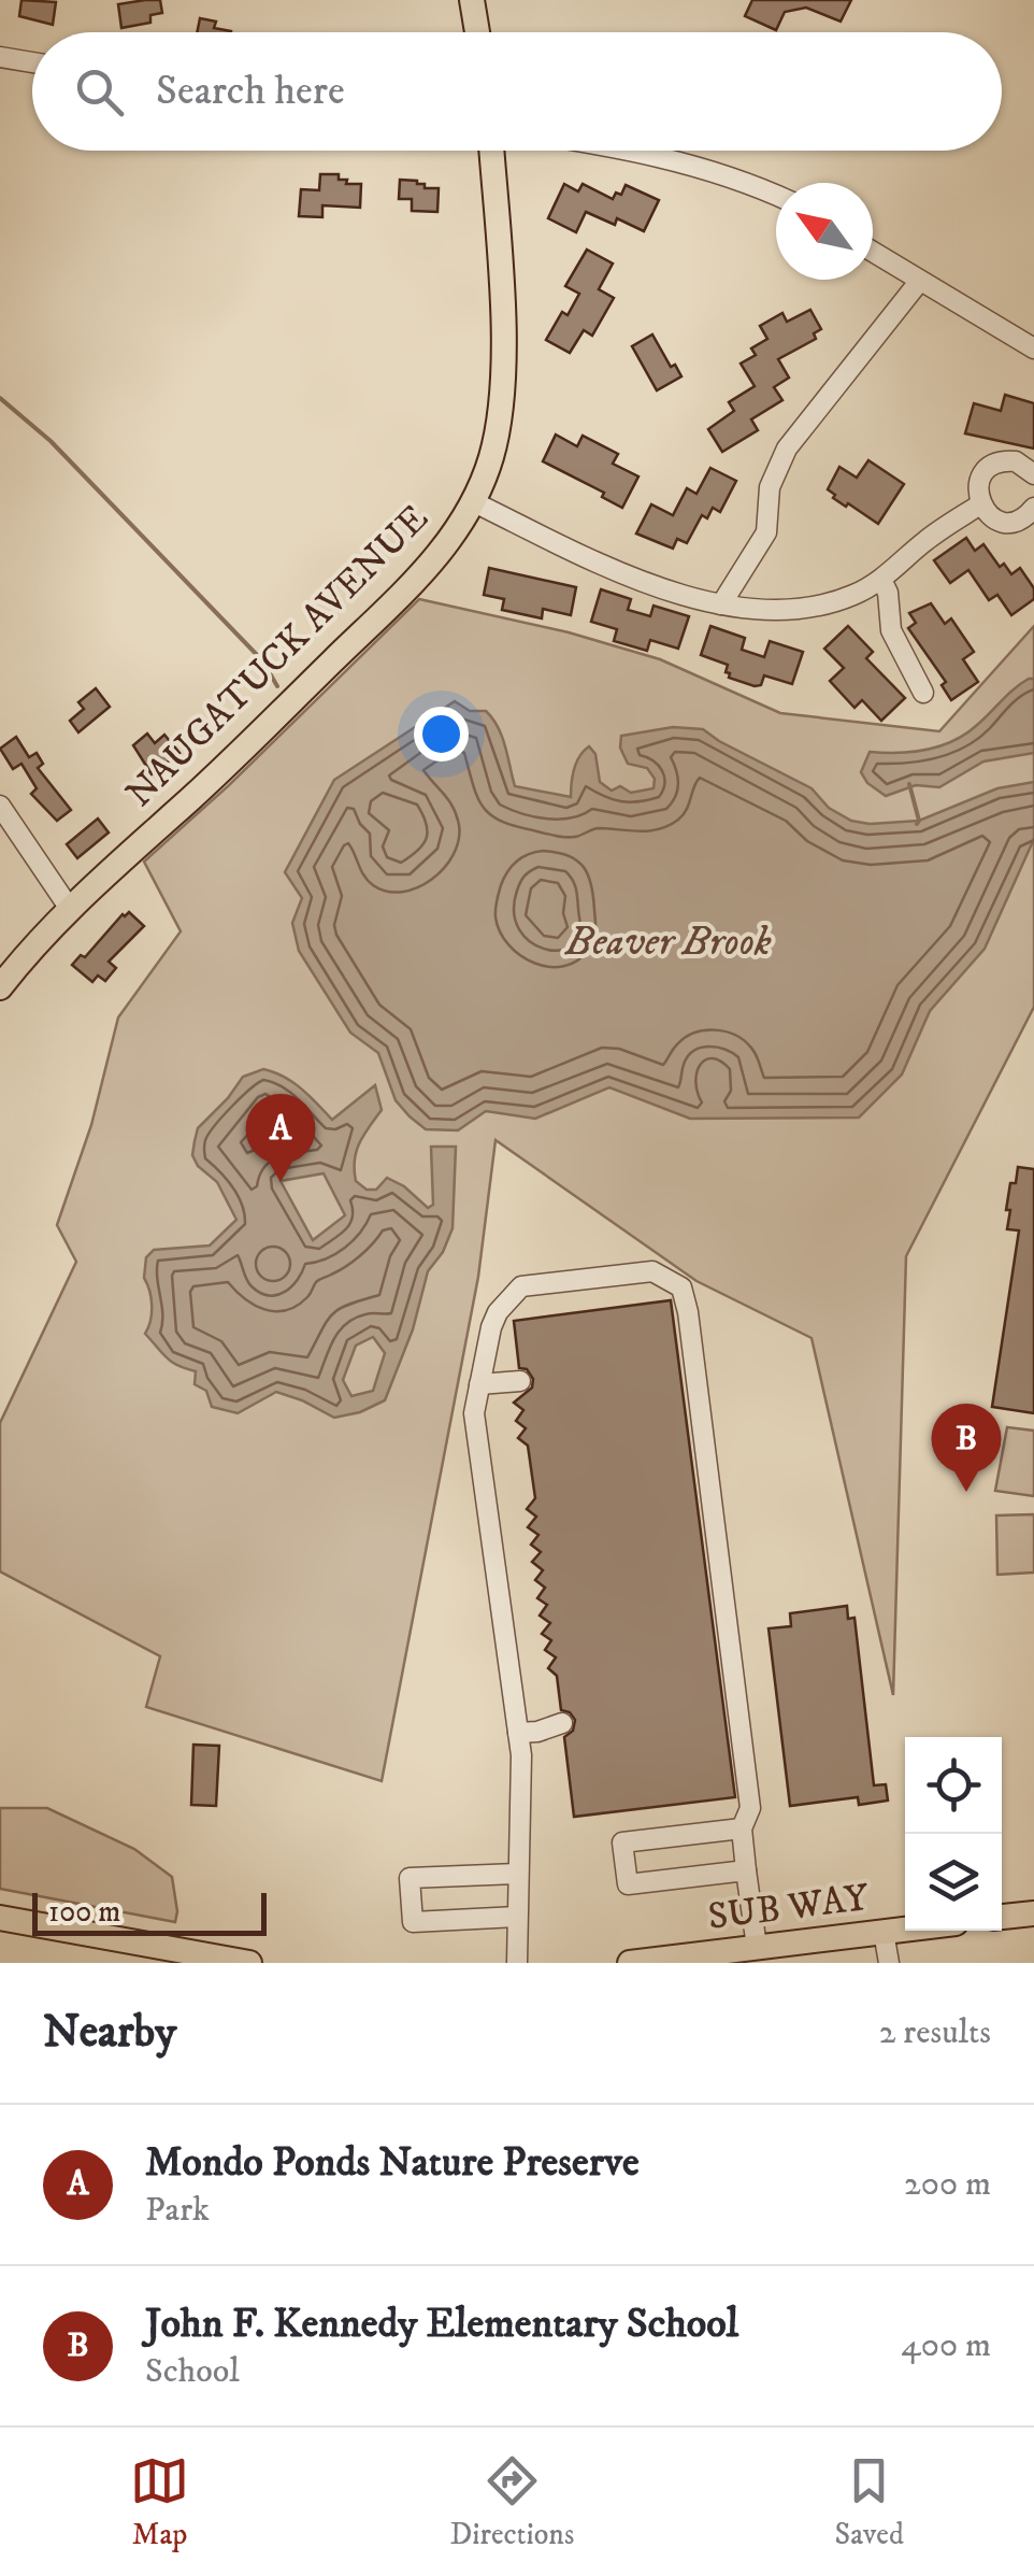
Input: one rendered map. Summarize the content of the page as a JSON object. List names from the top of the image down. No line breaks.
{"streets":{"main road":["NAUGATUCK AVENUE","SUB WAY"]},"water":["Beaver Brook"],"scale_bar":"100 m","north":"top left","page":{"search":"Search here","pins":["A","B"],"scale":"100 m","heading":["Nearby","2 results"],"list":[{"mark":"A","name":"Mondo Ponds Nature Preserve","note":"Park","value":"200 m"},{"mark":"B","name":"John F. Kennedy Elementary School","note":"School","value":"400 m"}],"nav":["Map","Directions","Saved"]}}
